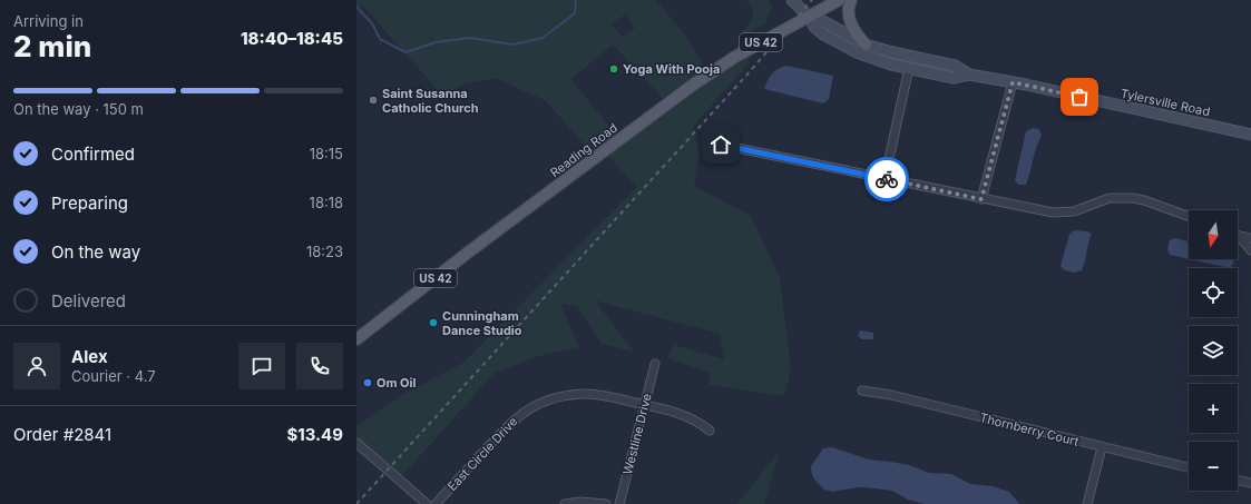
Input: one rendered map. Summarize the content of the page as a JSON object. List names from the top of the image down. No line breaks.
{"streets":{"main road":["US 42","Tylersville Road","Reading Road"],"street":["Thornberry Court","Westline Drive","East Circle Drive"]},"crossings":[["Tylersville Road","Reading Road"],["Westline Drive","East Circle Drive"]],"places":["Yoga With Pooja","Saint Susanna Catholic Church","Cunningham Dance Studio","Om Oil"],"north":"bottom","page":{"heading":["2 min","Arriving in","18:40–18:45"],"panel":["Alex","Courier · 4.7","Order #2841","$13.49"],"bar":"On the way · 150 m","list":[["Confirmed","18:15"],["Preparing","18:18"],["On the way","18:23"],"Delivered"],"map_buttons":["+","−"]}}
